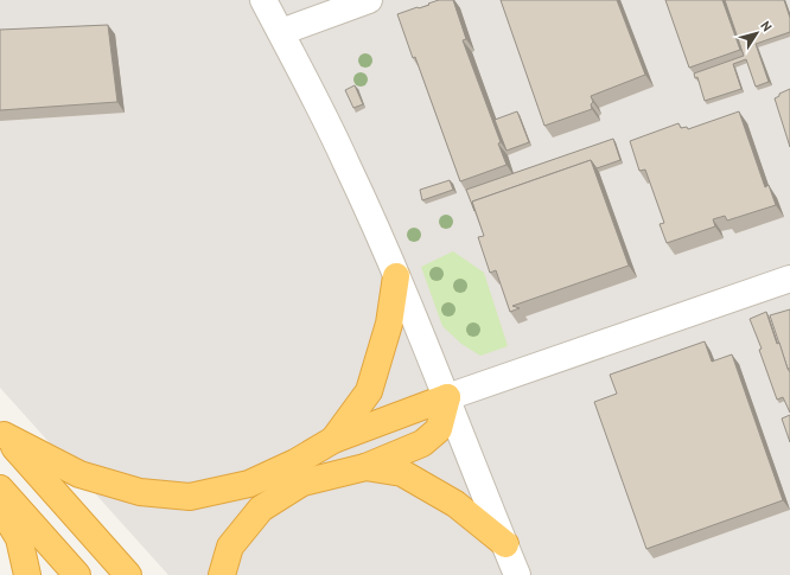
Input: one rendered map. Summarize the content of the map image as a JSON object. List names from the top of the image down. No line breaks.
{"north":"top right"}
